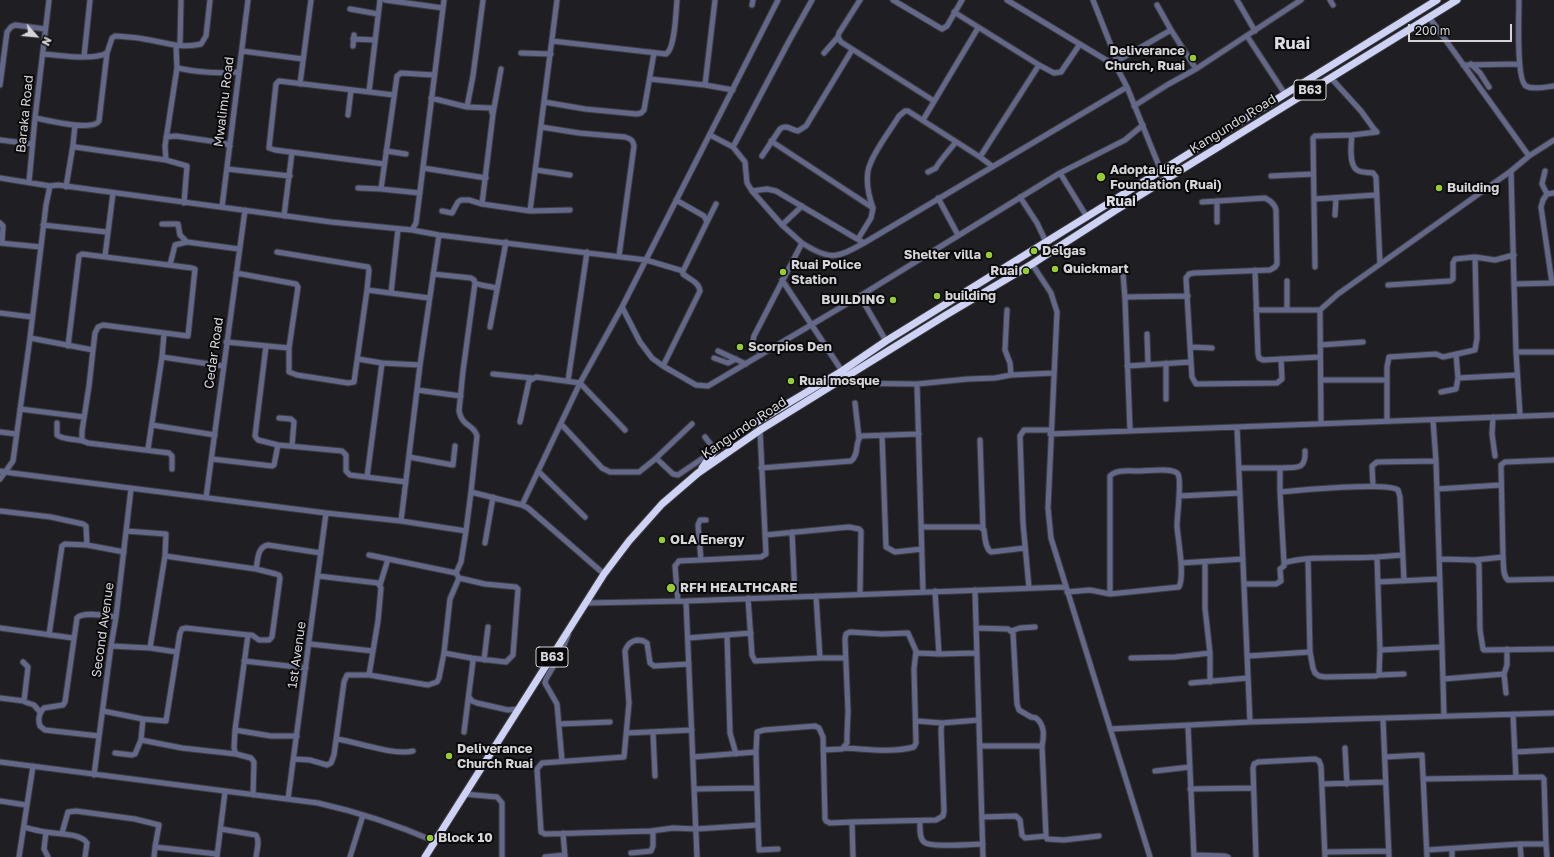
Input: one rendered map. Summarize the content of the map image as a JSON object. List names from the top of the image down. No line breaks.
{"streets":{"highway":["B63","Kangundo Road"],"street":["Mwalimu Road","Baraka Road","Cedar Road","Second Avenue","1st Avenue"]},"districts":["Ruai","Ruai"],"places":["Deliverance Church, Ruai","Adopta Life Foundation (Ruai)","Building","Delgas","Shelter villa","Quickmart","Ruai","Ruai Police Station","building","BUILDING","Scorpios Den","Ruai mosque","OLA Energy","RFH HEALTHCARE","Deliverance Church Ruai","Block 10"],"scale_bar":"200 m","north":"bottom right"}
